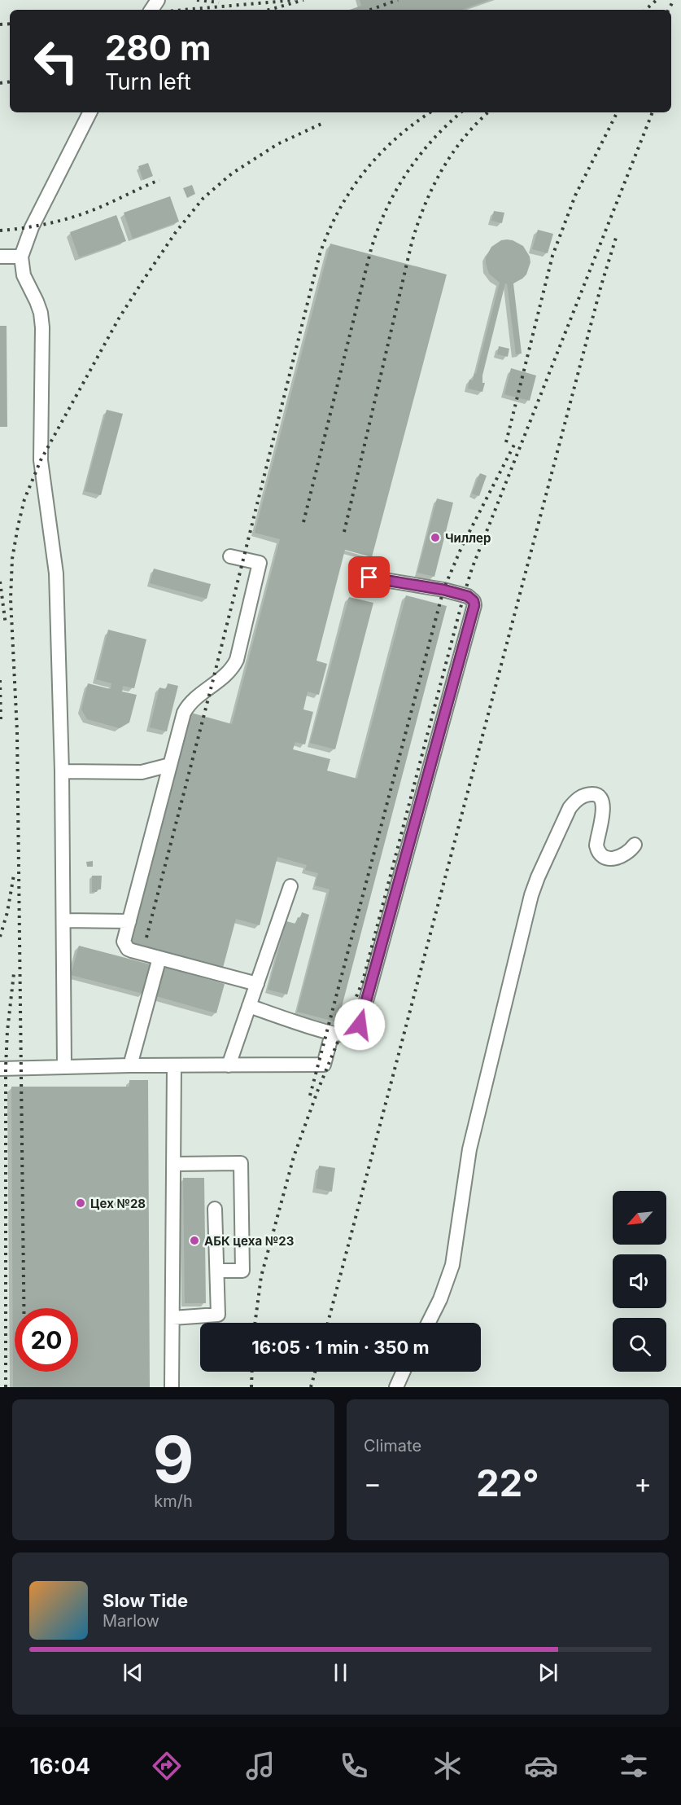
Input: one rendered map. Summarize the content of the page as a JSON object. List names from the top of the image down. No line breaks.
{"places":["Чиллер","Цех №28","АБК цеха №23"],"north":"bottom left","page":{"turn":["280 m","Turn left"],"limit":"20","trip":"16:05 · 1 min · 350 m","tile":[["9","km/h"],"Climate"],"heat":["−","22°","+"],"song":["Slow Tide","Marlow"],"tabs":"16:04"}}
